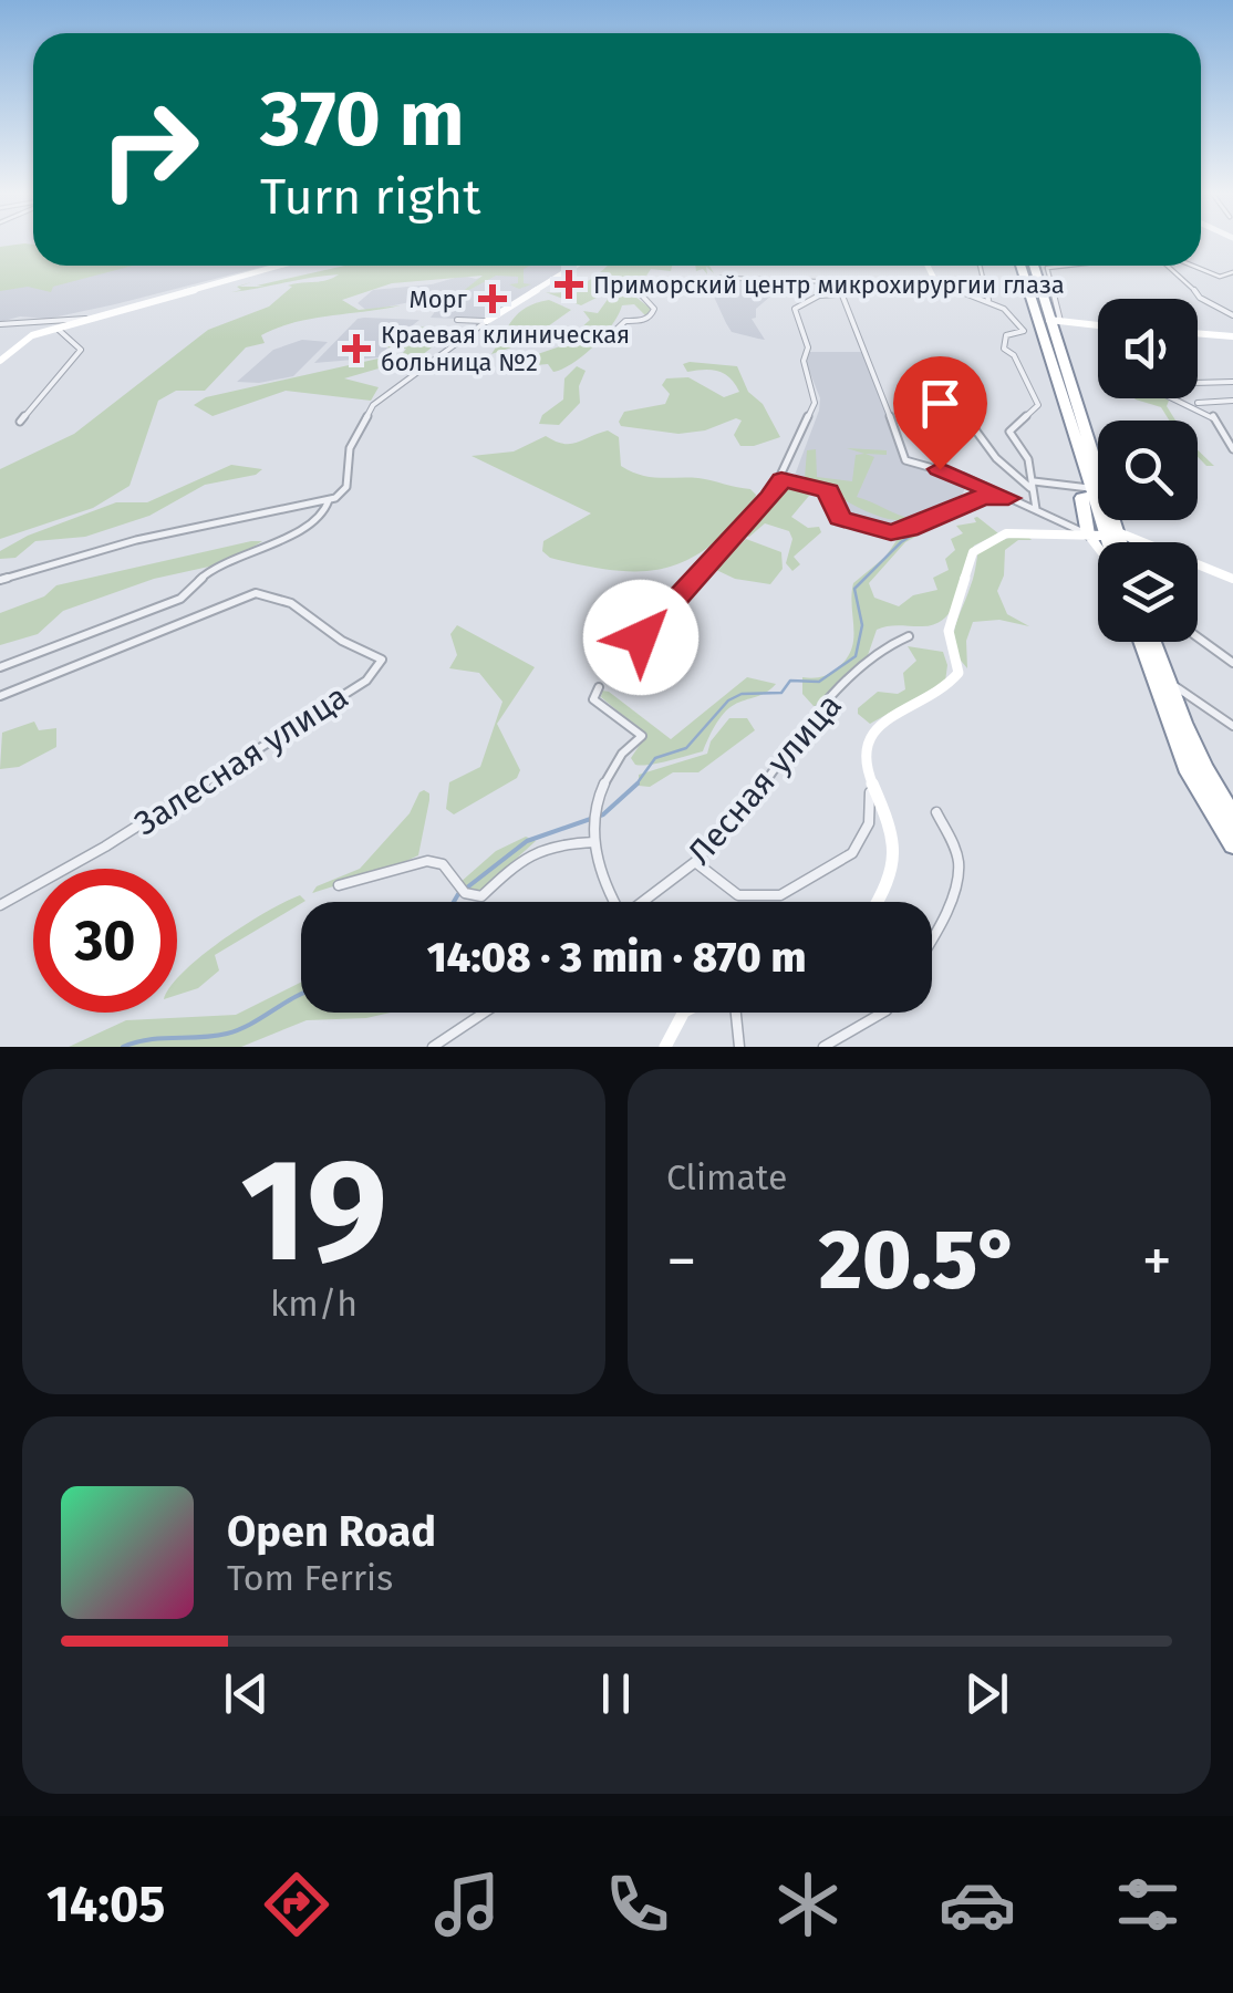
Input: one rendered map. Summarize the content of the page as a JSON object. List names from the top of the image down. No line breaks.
{"streets":{"main road":["Лесная улица"],"street":["Залесная улица"]},"places":{"health":["Приморский центр микрохирургии глаза","Морг","Краевая клиническая больница №2"]},"page":{"turn":["370 m","Turn right"],"limit":"30","trip":"14:08 · 3 min · 870 m","tile":[["19","km/h"],"Climate"],"heat":["−","20.5°","+"],"song":["Open Road","Tom Ferris"],"tabs":"14:05"}}
